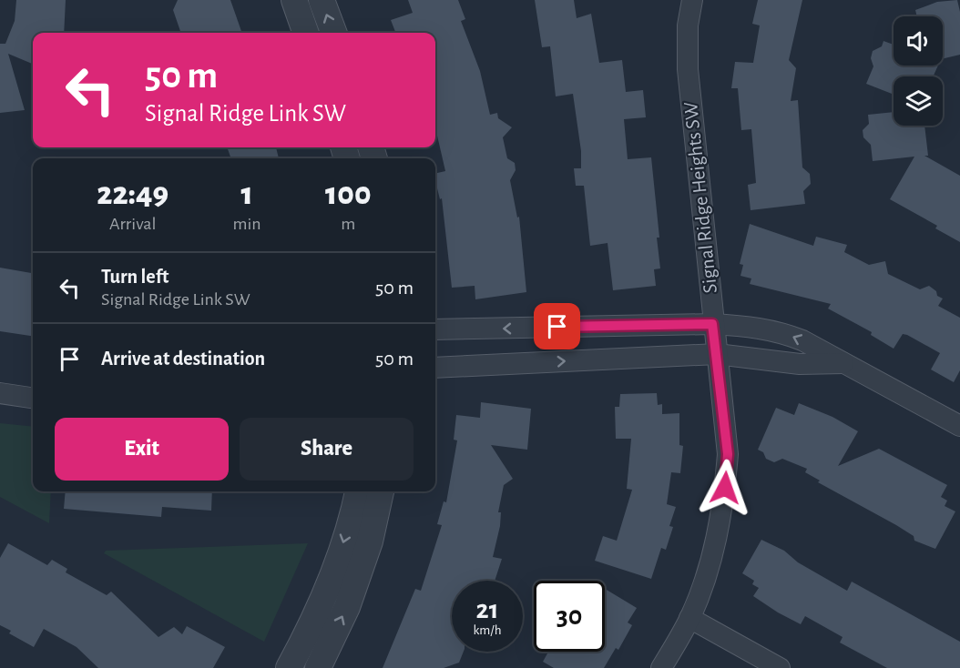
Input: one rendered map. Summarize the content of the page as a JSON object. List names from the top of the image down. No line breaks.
{"streets":{"street":["Signal Ridge Heights SW"]},"page":{"turn":["50 m","Signal Ridge Link SW"],"eta":["22:49","Arrival","1","min","100","m"],"list":[{"name":"Turn left","note":"Signal Ridge Link SW","value":"50 m"},{"name":"Arrive at destination","value":"50 m"}],"buttons":["Exit","Share"],"speed":"21 km/h","limit":"30"}}
